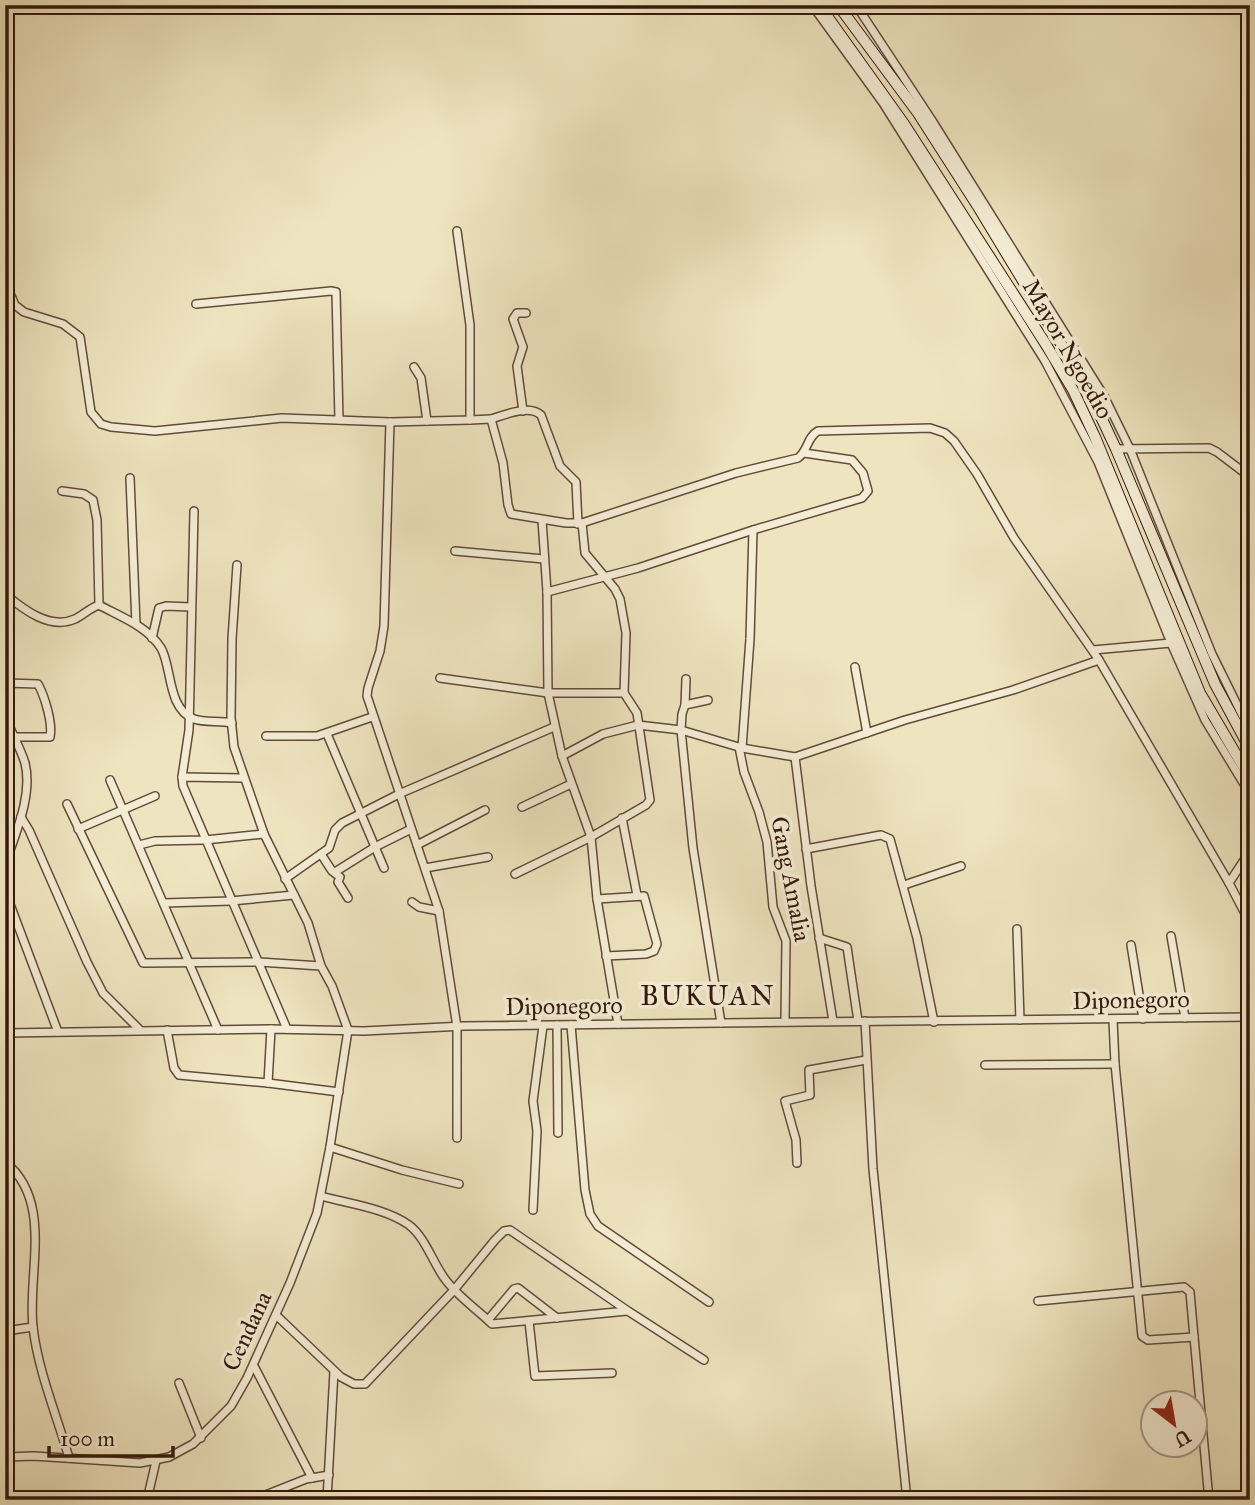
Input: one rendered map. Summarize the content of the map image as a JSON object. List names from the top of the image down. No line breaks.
{"streets":{"street":["Mayor Ngoedio","Gang Amalia","Diponegoro","Cendana"]},"crossings":[["Gang Amalia","Diponegoro"],["Diponegoro","Cendana"]],"districts":["BUKUAN"],"scale_bar":"100 m","north":"bottom right"}
